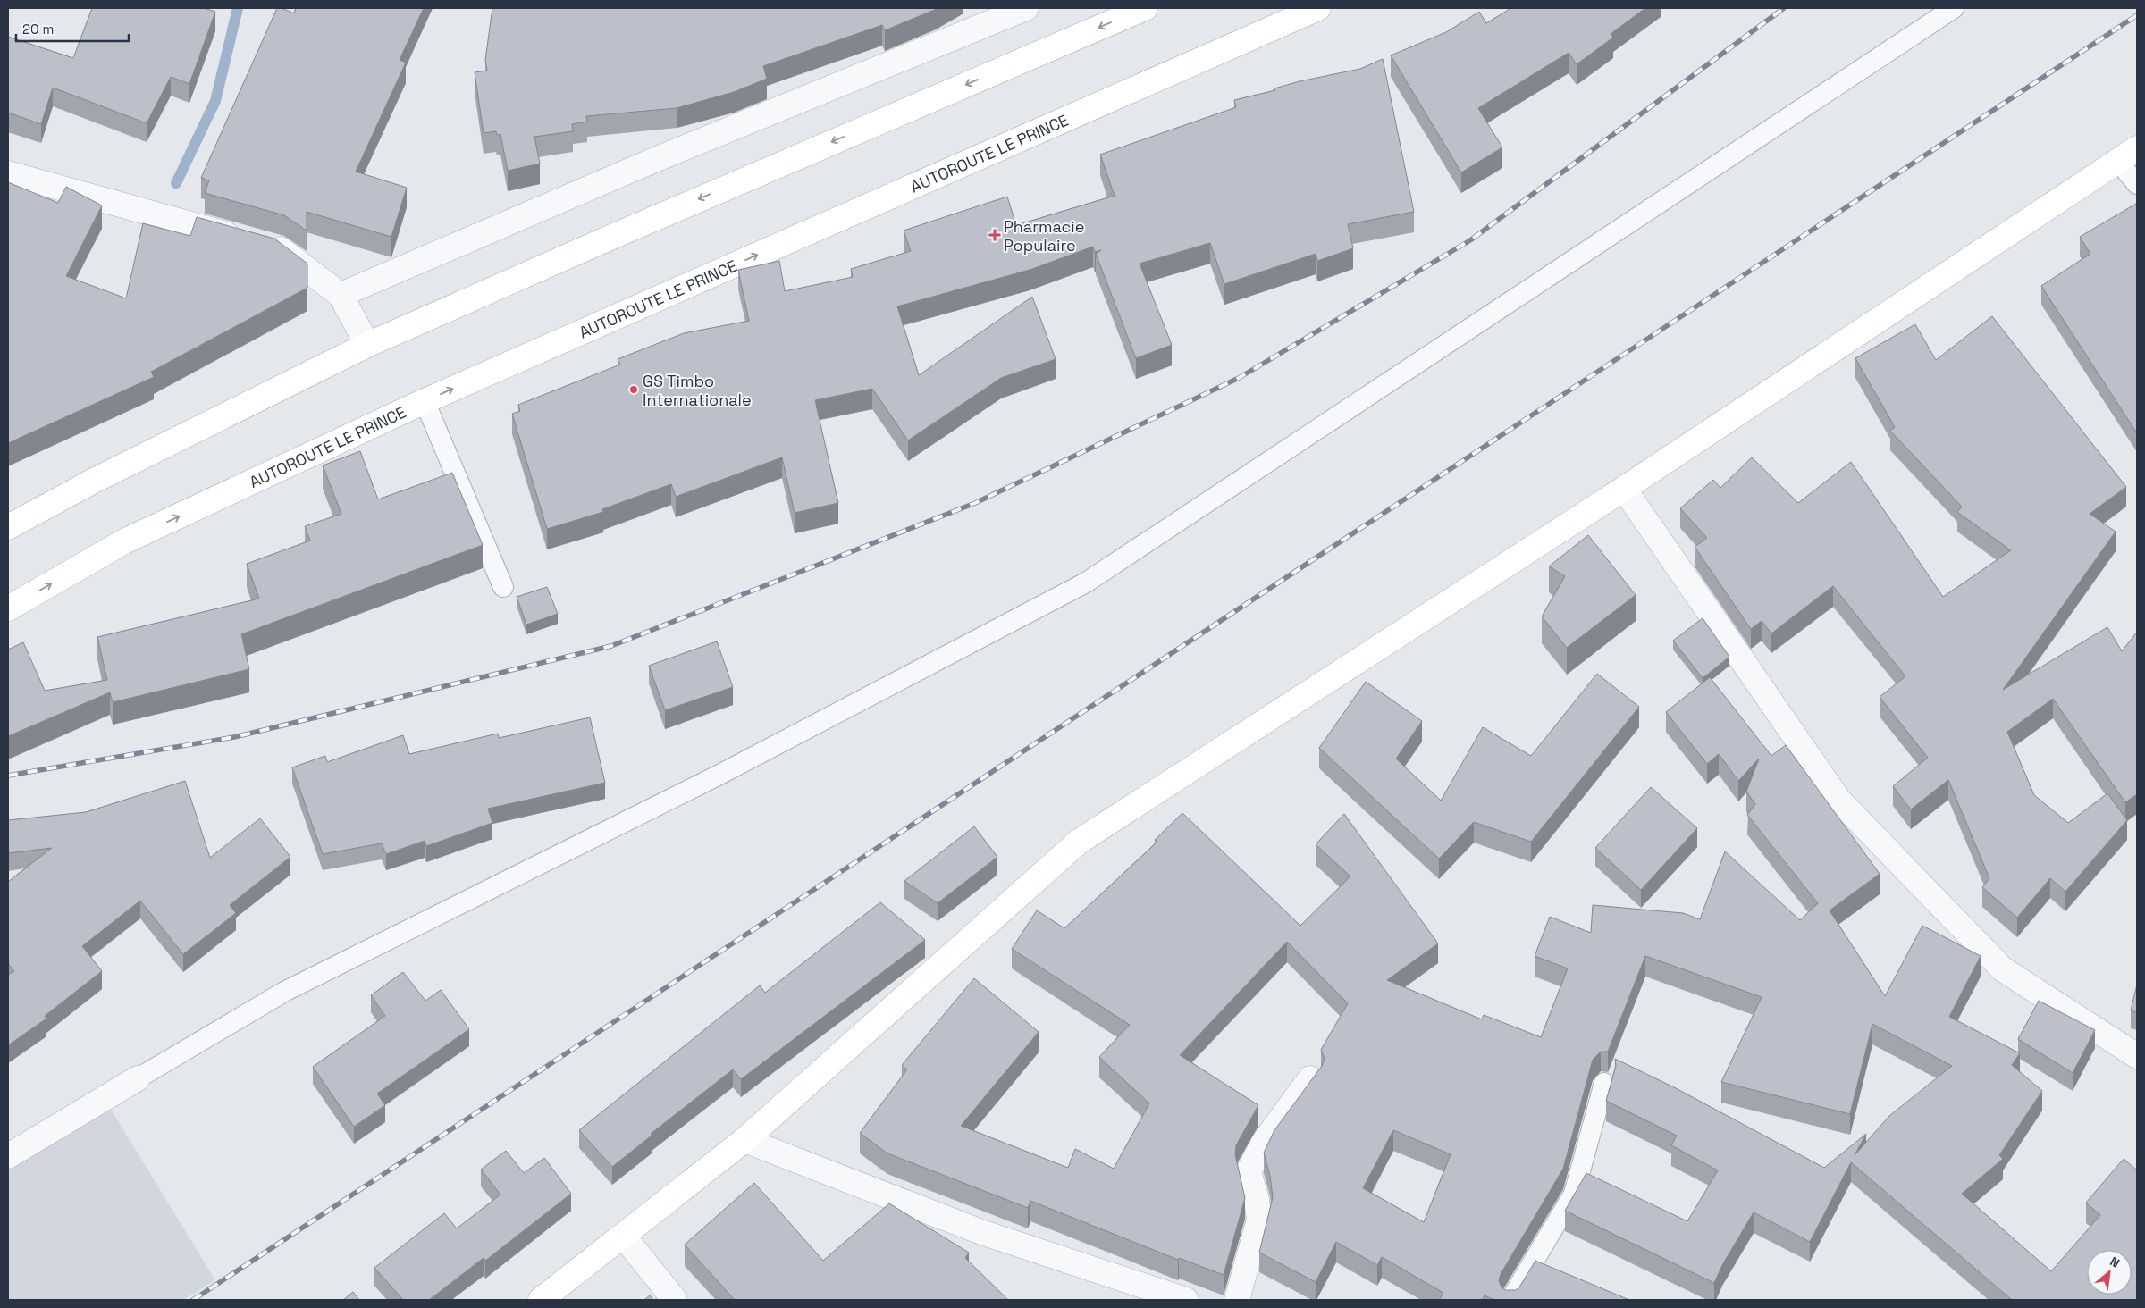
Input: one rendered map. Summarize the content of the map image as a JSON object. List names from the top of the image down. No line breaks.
{"streets":{"main road":["AUTOROUTE LE PRINCE"]},"places":{"health":["Pharmacie Populaire"],"other":["GS Timbo Internationale"]},"scale_bar":"20 m","north":"top right"}
